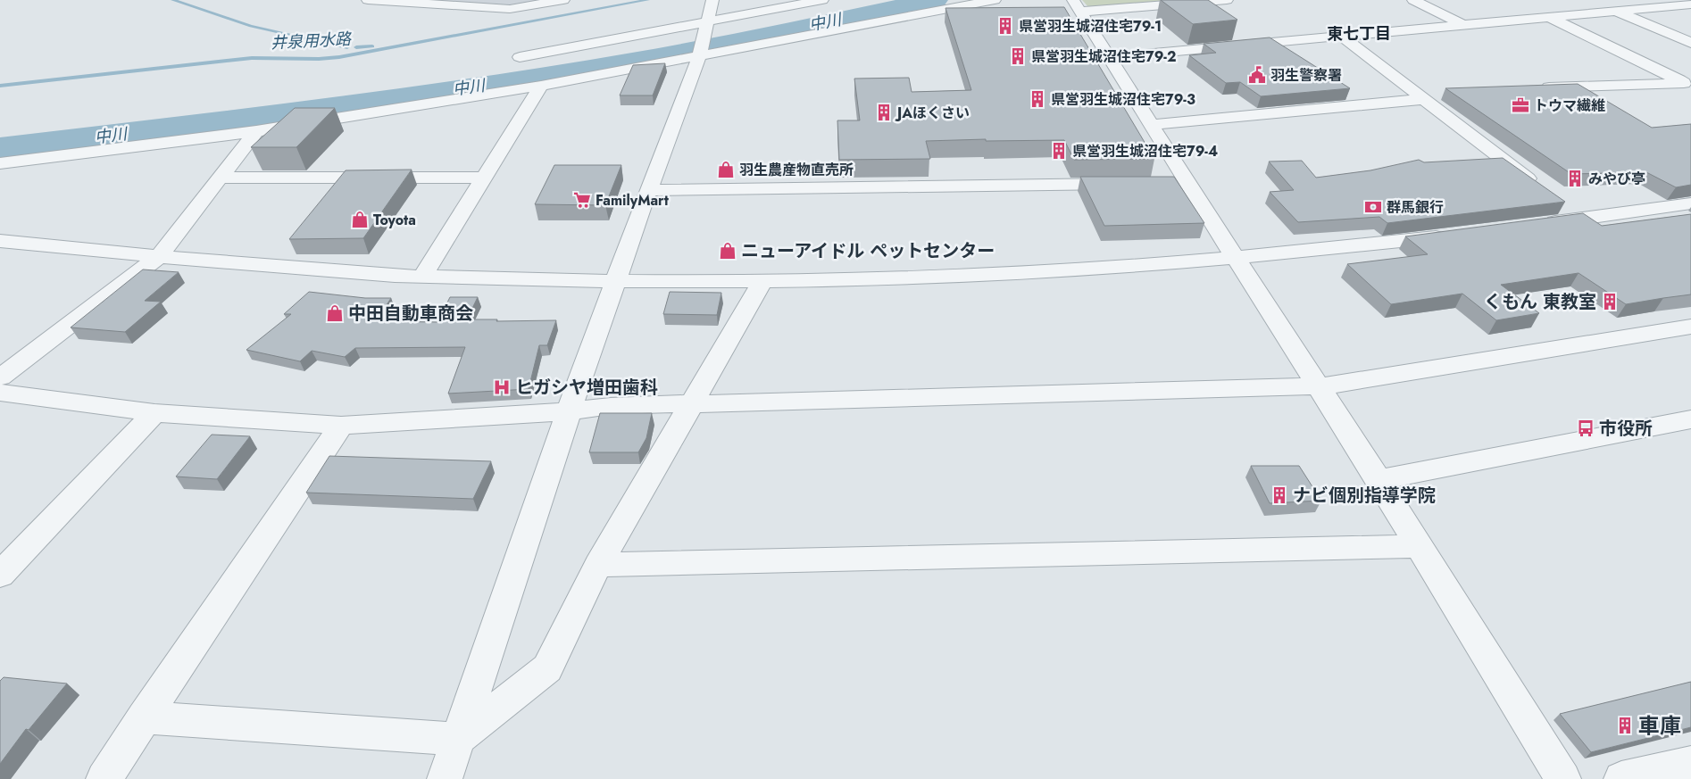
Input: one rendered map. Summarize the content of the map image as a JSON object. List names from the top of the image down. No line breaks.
{"districts":["東七丁目"],"water":["中川","井泉用水路"],"places":{"building":["県営羽生城沼住宅79-1","県営羽生城沼住宅79-2","県営羽生城沼住宅79-3","JAほくさい","県営羽生城沼住宅79-4","みやび亭","くもん 東教室","ナビ個別指導学院","車庫"],"public building":["羽生警察署"],"office":["トウマ繊維"],"shop":["羽生農産物直売所","Toyota","ニューアイドル ペットセンター","中田自動車商会"],"supermarket":["FamilyMart"],"bank":["群馬銀行"],"hospital":["ヒガシヤ増田歯科"],"bus stop":["市役所"]}}
